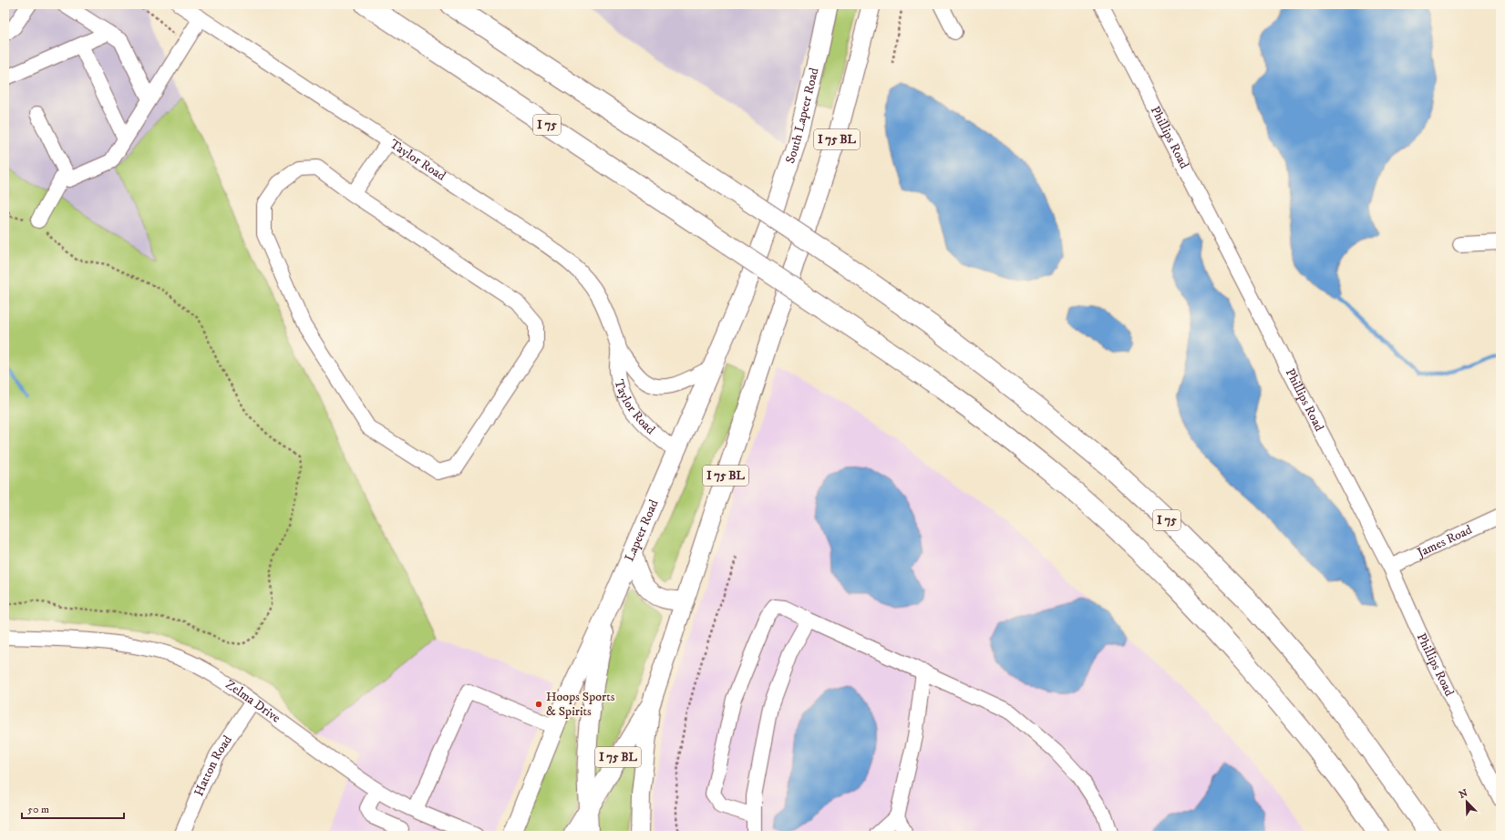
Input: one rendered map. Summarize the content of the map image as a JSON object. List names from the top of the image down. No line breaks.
{"streets":{"highway":["I 75"],"main road":["South Lapeer Road","I 75 BL","Lapeer Road"],"street":["Phillips Road","Taylor Road","James Road","Zelma Drive","Hatton Road"]},"crossings":[["South Lapeer Road","Lapeer Road"],["Phillips Road","James Road"],["Taylor Road","Lapeer Road"],["Zelma Drive","Hatton Road"]],"places":["Hoops Sports & Spirits"],"scale_bar":"50 m","north":"top left"}
